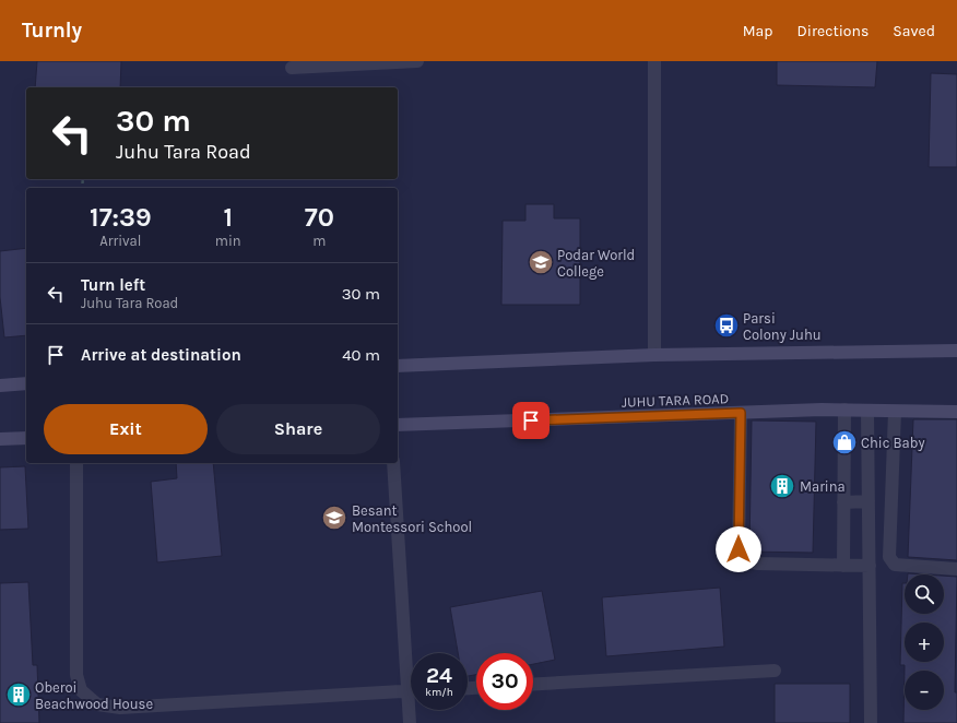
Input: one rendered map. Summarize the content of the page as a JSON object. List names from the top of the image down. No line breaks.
{"streets":{"main road":["JUHU TARA ROAD"]},"places":{"school or university":["Podar World College","Besant Montessori School"],"bus stop":["Parsi Colony Juhu"],"shop":["Chic Baby"],"building":["Marina","Oberoi Beachwood House"]},"page":{"header":"Turnly","nav":["Map","Directions","Saved"],"turn":["30 m","Juhu Tara Road"],"eta":["17:39","Arrival","1","min","70","m"],"list":[{"name":"Turn left","note":"Juhu Tara Road","value":"30 m"},{"name":"Arrive at destination","value":"40 m"}],"buttons":["Exit","Share"],"map_buttons":["+","−"],"speed":"24 km/h","limit":"30"}}
